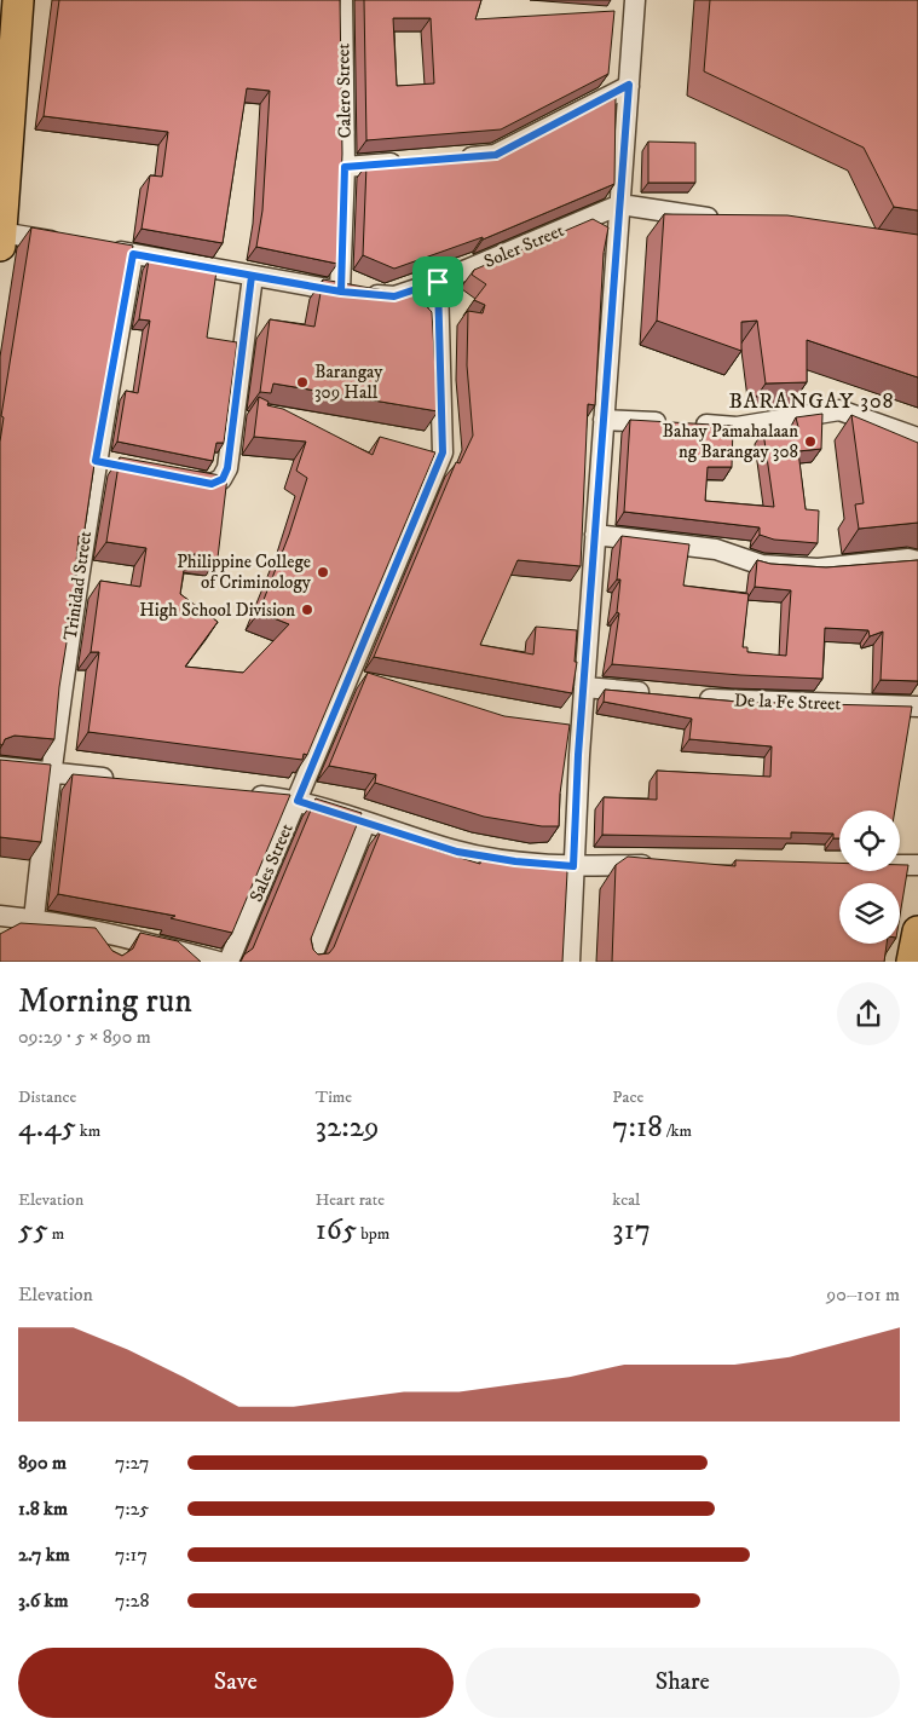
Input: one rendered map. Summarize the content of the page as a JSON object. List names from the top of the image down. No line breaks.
{"streets":{"street":["Calero Street","Soler Street","Trinidad Street","De la Fe Street","Sales Street"]},"crossings":[["Calero Street","Soler Street"],["Soler Street","Trinidad Street"],["Soler Street","Sales Street"]],"districts":["BARANGAY 308"],"places":["Barangay 309 Hall","Bahay Pamahalaan ng Barangay 308","Philippine College of Criminology","High School Division"],"page":{"heading":["Morning run","09:29 · 5 × 890 m"],"stats":[["Distance","4.45 km"],["Time","32:29"],["Pace","7:18 /km"],["Elevation","55 m"],["Heart rate","165 bpm"],["kcal","317"]],"chart":["Elevation","90–101 m"],"list":[{"name":"890 m","note":"7:27"},{"name":"1.8 km","note":"7:25"},{"name":"2.7 km","note":"7:17"},{"name":"3.6 km","note":"7:28"}],"buttons":["Save","Share"]}}
